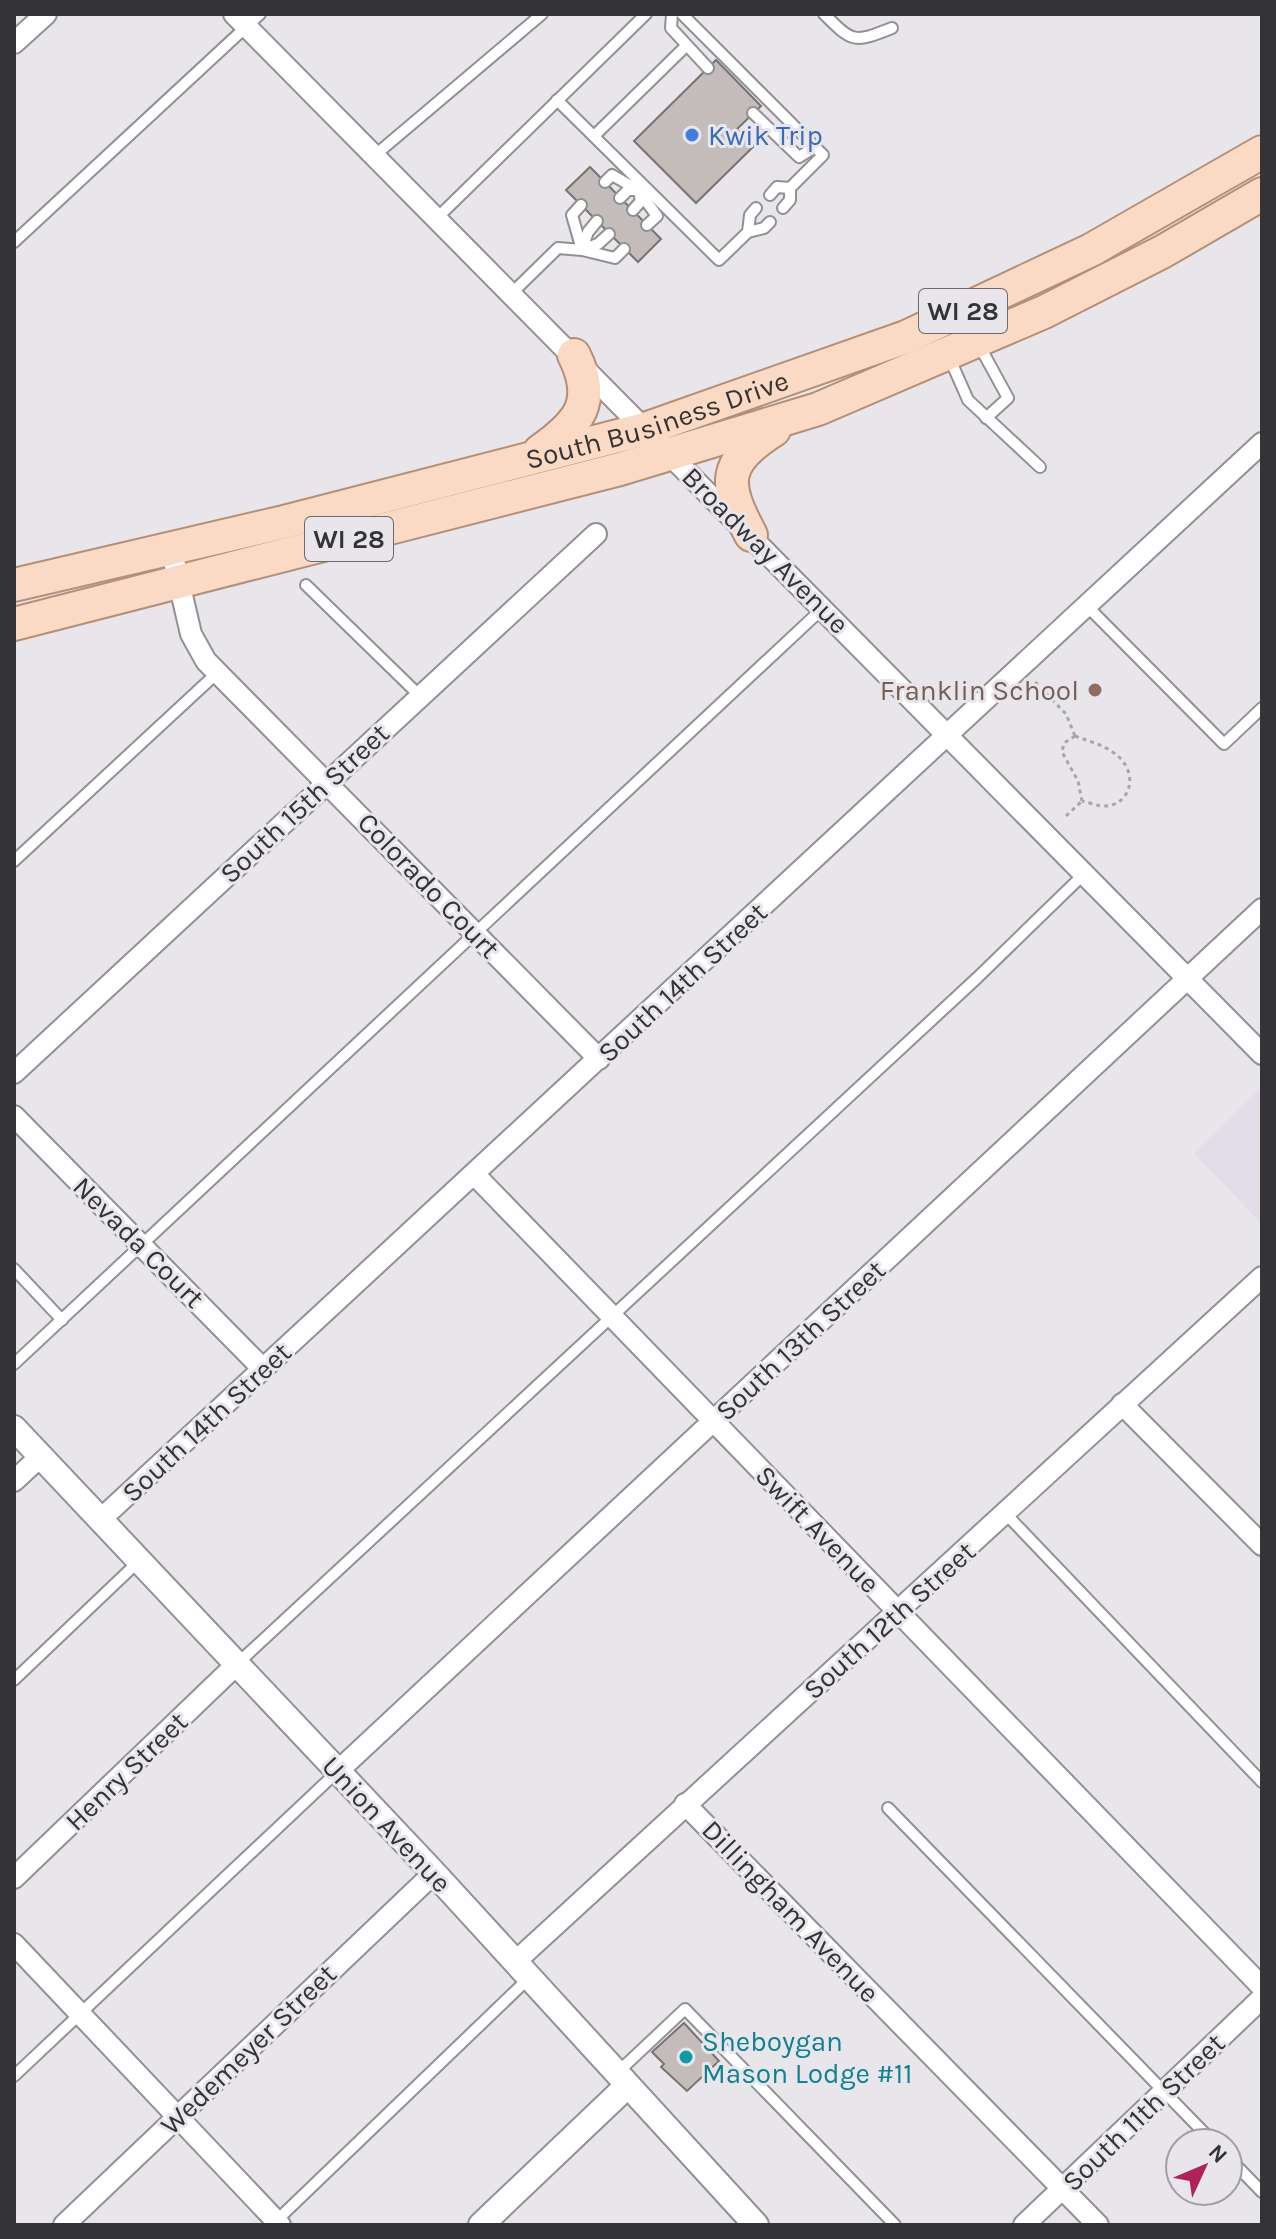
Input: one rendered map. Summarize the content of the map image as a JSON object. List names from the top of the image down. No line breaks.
{"streets":{"main road":["WI 28","South Business Drive"],"street":["Broadway Avenue","South 15th Street","Colorado Court","South 14th Street","Nevada Court","South 13th Street","Swift Avenue","South 12th Street","Henry Street","Union Avenue","Dillingham Avenue","Wedemeyer Street","South 11th Street"]},"crossings":[["South Business Drive","Broadway Avenue"],["South Business Drive","Colorado Court"],["Broadway Avenue","South 14th Street"],["Broadway Avenue","South 13th Street"],["South 15th Street","Colorado Court"],["Colorado Court","South 14th Street"],["South 14th Street","Nevada Court"],["South 14th Street","Swift Avenue"],["South 14th Street","Union Avenue"],["South 13th Street","Swift Avenue"],["South 13th Street","Union Avenue"],["Swift Avenue","South 12th Street"],["South 12th Street","Union Avenue"],["South 12th Street","Dillingham Avenue"],["Henry Street","Union Avenue"],["Union Avenue","Wedemeyer Street"],["Dillingham Avenue","South 11th Street"]],"places":["Kwik Trip","Franklin School","Sheboygan Mason Lodge #11"],"north":"top right"}
